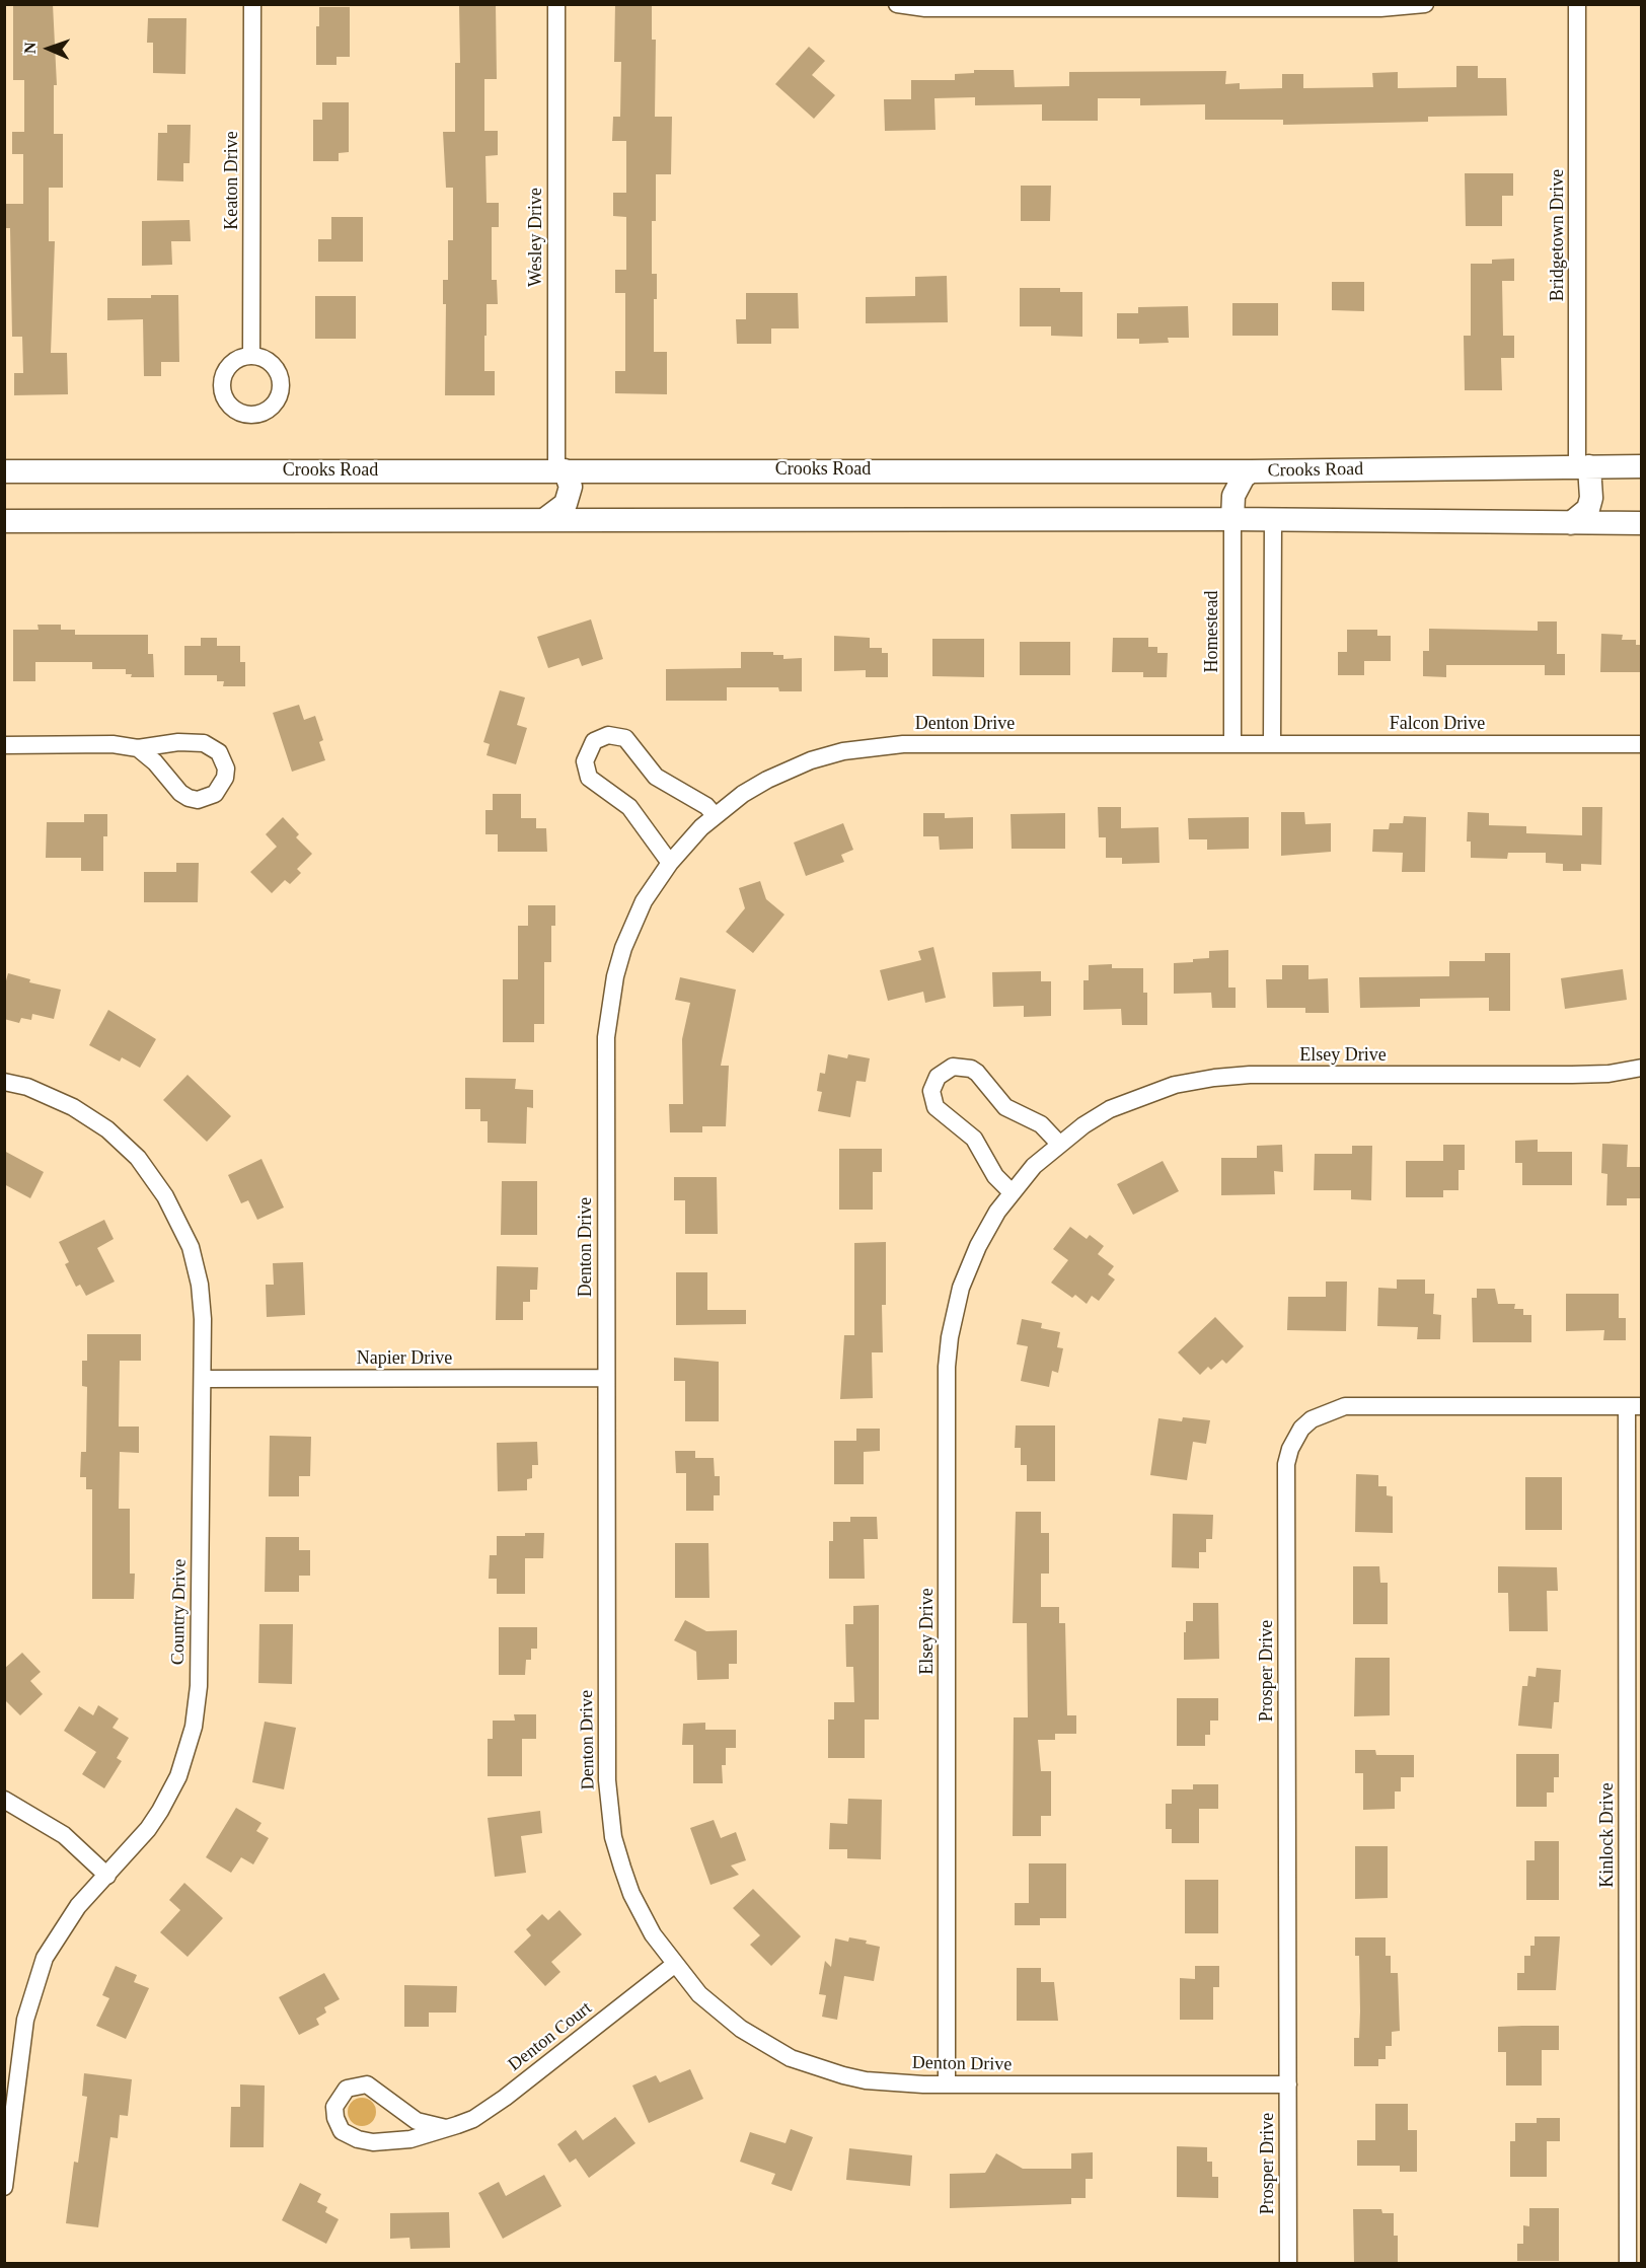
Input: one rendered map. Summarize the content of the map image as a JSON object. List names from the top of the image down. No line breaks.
{"streets":{"main road":["Crooks Road"],"street":["Keaton Drive","Bridgetown Drive","Wesley Drive","Homestead","Denton Drive","Falcon Drive","Elsey Drive","Napier Drive","Country Drive","Prosper Drive","Kinlock Drive","Denton Court"]},"crossings":[["Bridgetown Drive","Crooks Road"],["Wesley Drive","Crooks Road"],["Homestead","Denton Drive"],["Homestead","Falcon Drive"],["Denton Drive","Falcon Drive"],["Denton Drive","Elsey Drive"],["Denton Drive","Napier Drive"],["Denton Drive","Prosper Drive"],["Denton Drive","Denton Court"],["Napier Drive","Country Drive"],["Prosper Drive","Kinlock Drive"]],"north":"left"}
